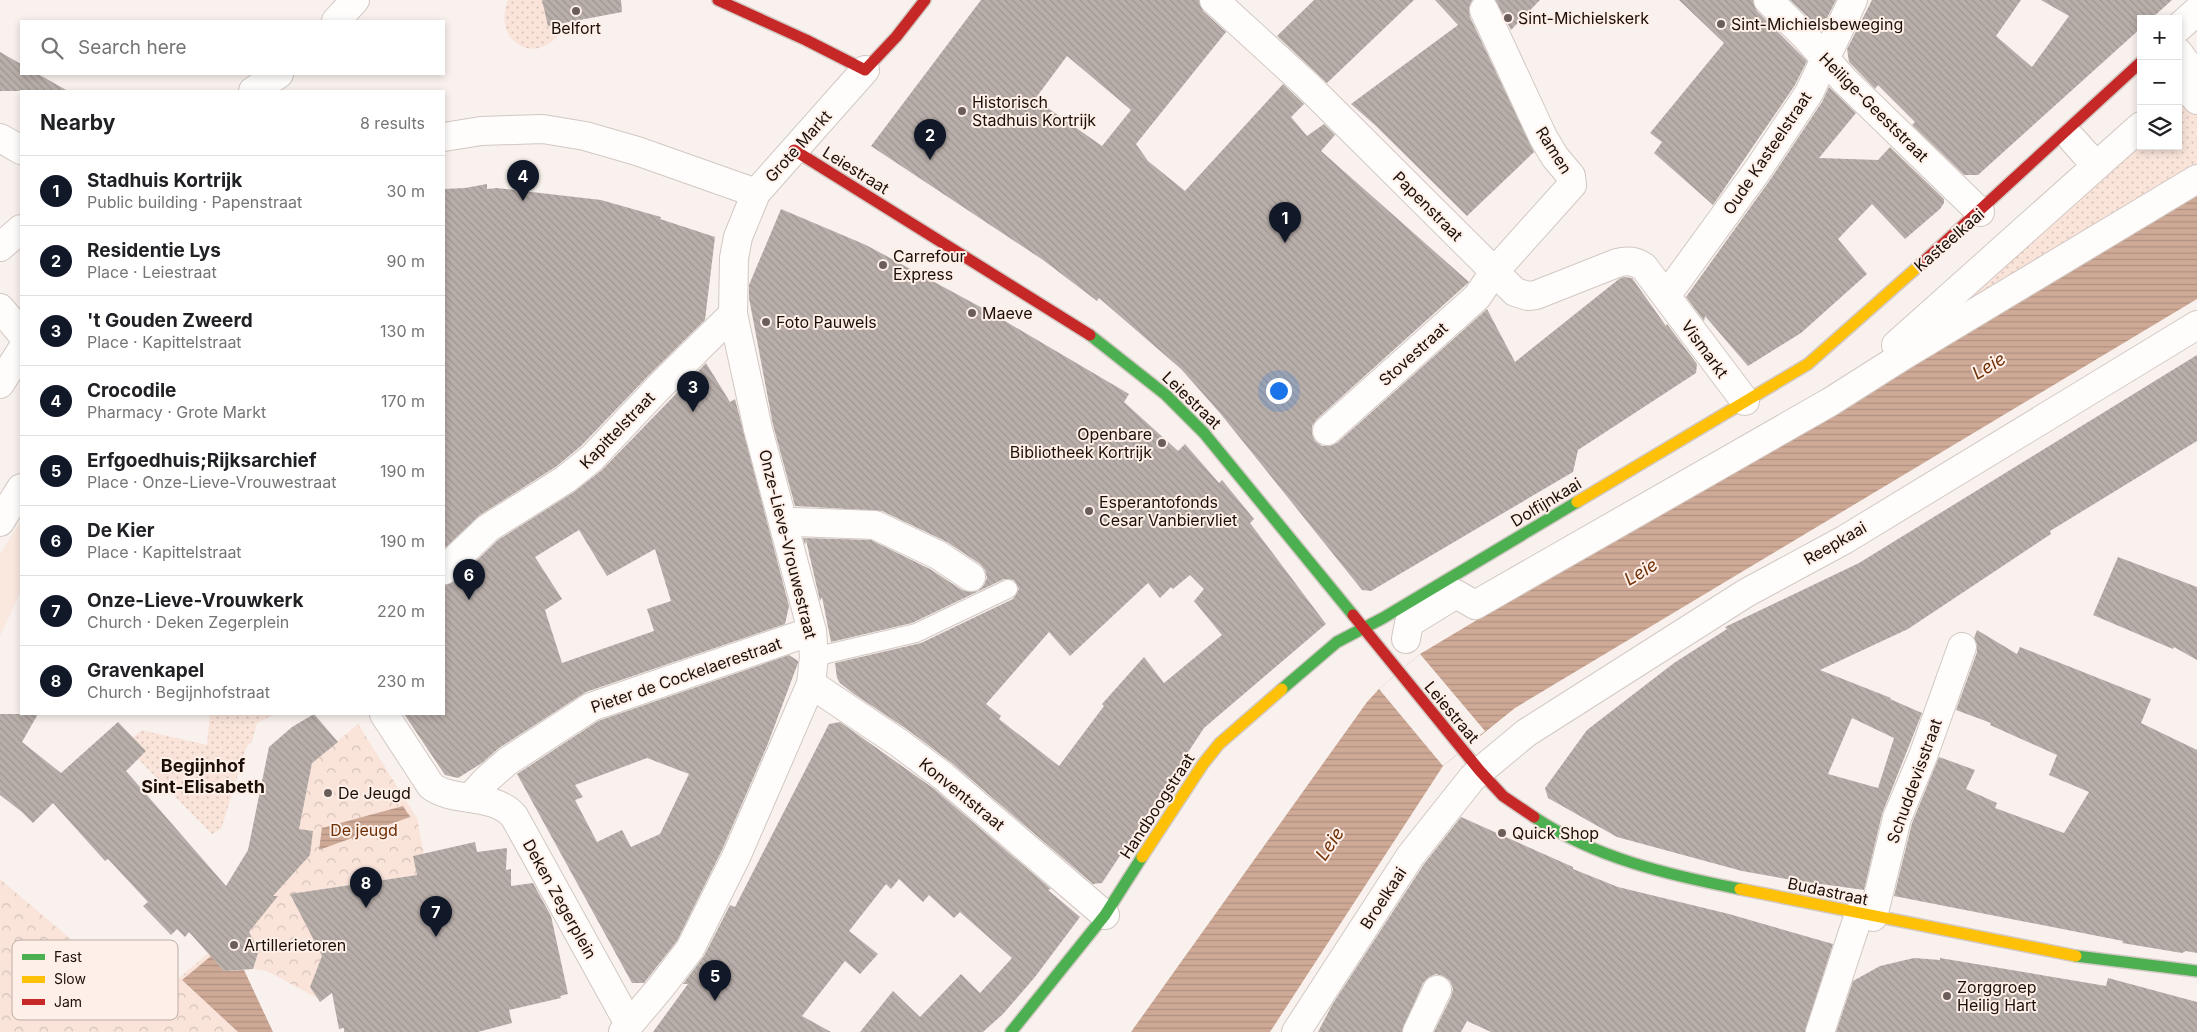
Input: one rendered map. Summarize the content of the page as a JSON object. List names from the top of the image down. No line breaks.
{"streets":{"street":["Heilige-Geeststraat","Grote Markt","Ramen","Oude Kasteelstraat","Leiestraat","Papenstraat","Kasteelkaai","Vismarkt","Stovestraat","Kapittelstraat","Dolfijnkaai","Reepkaai","Onze-Lieve-Vrouwestraat","Pieter de Cockelaerestraat","Schuddevisstraat","Konventstraat","Handboogstraat","Budastraat","Broelkaai","Deken Zegerplein"]},"crossings":[["Heilige-Geeststraat","Oude Kasteelstraat"],["Heilige-Geeststraat","Kasteelkaai"],["Grote Markt","Leiestraat"],["Grote Markt","Onze-Lieve-Vrouwestraat"],["Ramen","Papenstraat"],["Ramen","Stovestraat"],["Oude Kasteelstraat","Papenstraat"],["Oude Kasteelstraat","Vismarkt"],["Leiestraat","Dolfijnkaai"],["Leiestraat","Reepkaai"],["Leiestraat","Handboogstraat"],["Leiestraat","Budastraat"],["Leiestraat","Broelkaai"],["Papenstraat","Vismarkt"],["Papenstraat","Stovestraat"],["Kasteelkaai","Vismarkt"],["Kasteelkaai","Dolfijnkaai"],["Vismarkt","Dolfijnkaai"],["Kapittelstraat","Onze-Lieve-Vrouwestraat"],["Dolfijnkaai","Handboogstraat"],["Reepkaai","Budastraat"],["Reepkaai","Broelkaai"],["Onze-Lieve-Vrouwestraat","Pieter de Cockelaerestraat"],["Onze-Lieve-Vrouwestraat","Konventstraat"],["Onze-Lieve-Vrouwestraat","Deken Zegerplein"],["Pieter de Cockelaerestraat","Deken Zegerplein"],["Schuddevisstraat","Budastraat"],["Konventstraat","Handboogstraat"],["Budastraat","Broelkaai"]],"districts":["Begijnhof Sint-Elisabeth"],"water":["Leie"],"parks":["De jeugd"],"places":["Belfort","Sint-Michielskerk","Sint-Michielsbeweging","Historisch Stadhuis Kortrijk","Carrefour Express","Maeve","Foto Pauwels","Openbare Bibliotheek Kortrijk","Esperantofonds Cesar Vanbiervliet","De Jeugd","Quick Shop","Artillerietoren","Zorggroep Heilig Hart"],"legend":["Fast","Slow","Jam"],"page":{"map_buttons":["+","−"],"search":"Search here","heading":["Nearby","8 results"],"pins":["2","4","1","3","6","8","7","5"],"list":[{"mark":"1","name":"Stadhuis Kortrijk","note":"Public building · Papenstraat","value":"30 m"},{"mark":"2","name":"Residentie Lys","note":"Place · Leiestraat","value":"90 m"},{"mark":"3","name":"'t Gouden Zweerd","note":"Place · Kapittelstraat","value":"130 m"},{"mark":"4","name":"Crocodile","note":"Pharmacy · Grote Markt","value":"170 m"},{"mark":"5","name":"Erfgoedhuis;Rijksarchief","note":"Place · Onze-Lieve-Vrouwestraat","value":"190 m"},{"mark":"6","name":"De Kier","note":"Place · Kapittelstraat","value":"190 m"},{"mark":"7","name":"Onze-Lieve-Vrouwkerk","note":"Church · Deken Zegerplein","value":"220 m"},{"mark":"8","name":"Gravenkapel","note":"Church · Begijnhofstraat","value":"230 m"}]}}
